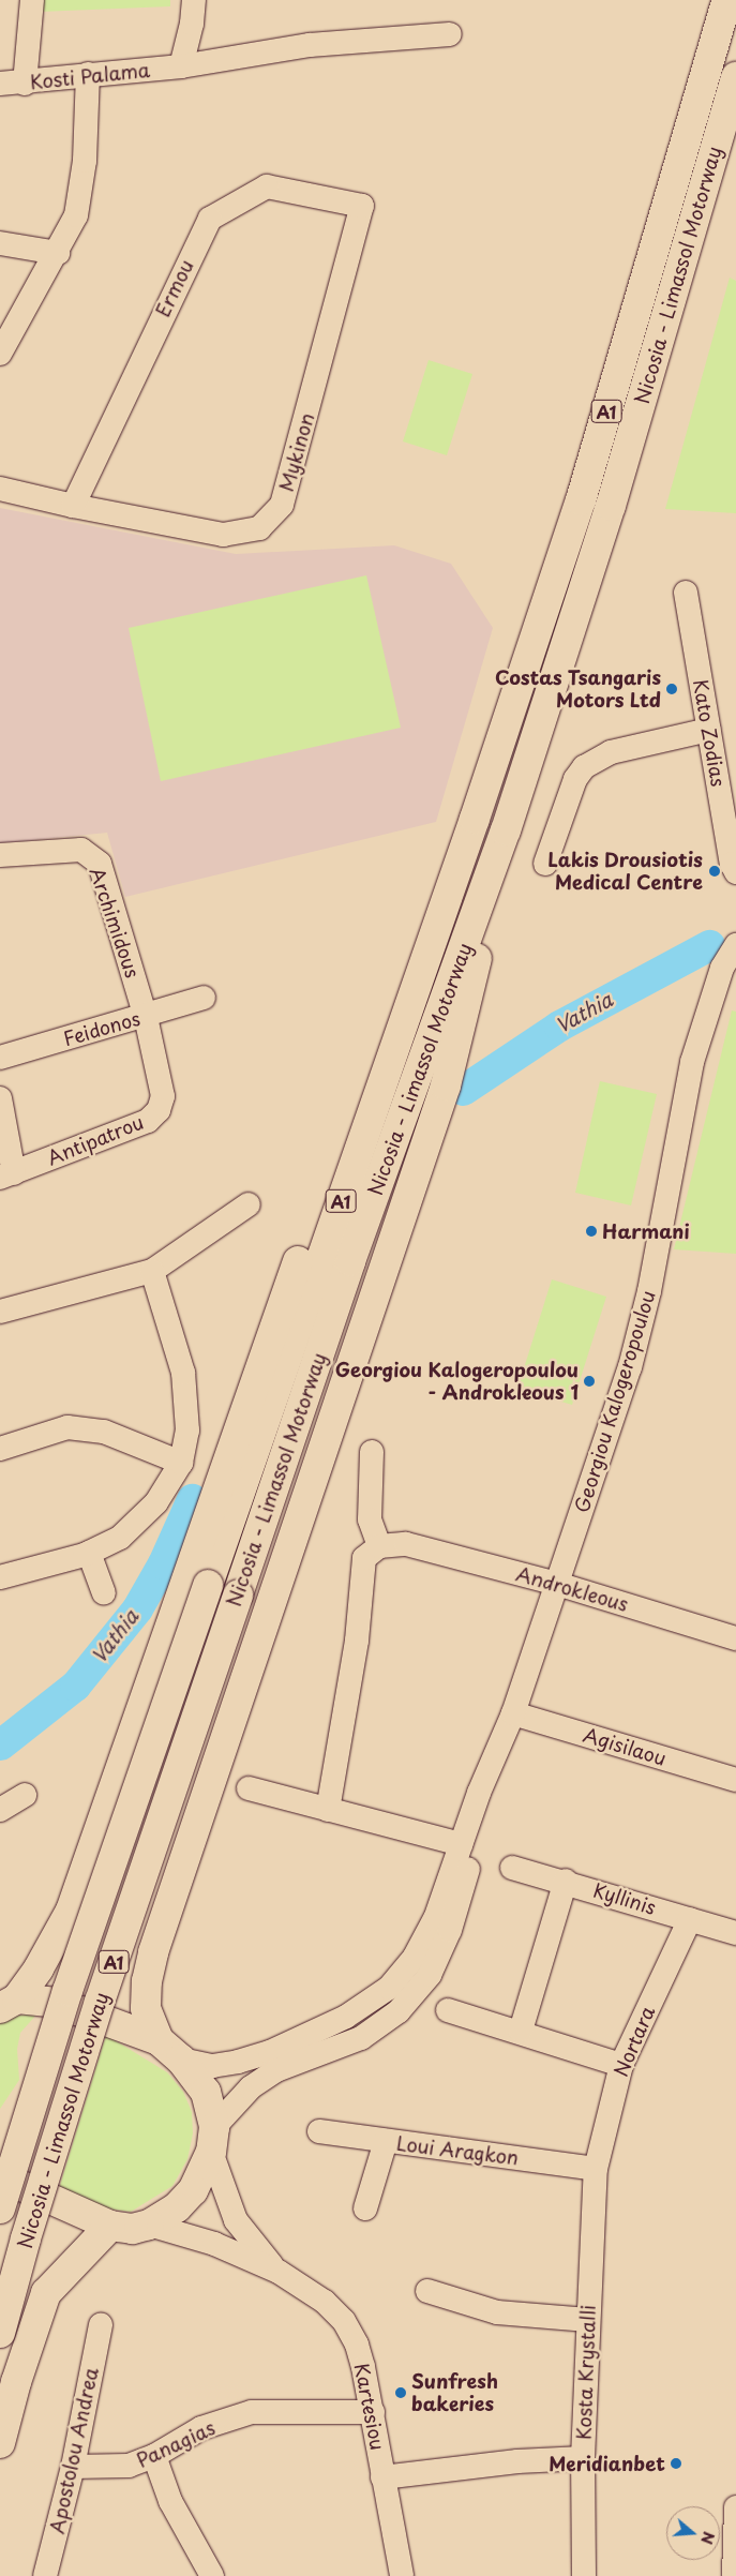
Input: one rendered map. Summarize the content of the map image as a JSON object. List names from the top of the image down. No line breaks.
{"streets":{"main road":["Nicosia - Limassol Motorway","A1"],"street":["Kosti Palama","Ermou","Mykinon","Kato Zodias","Archimidous","Feidonos","Antipatrou","Georgiou Kalogeropoulou","Androkleous","Agisilaou","Kyllinis","Nortara","Loui Aragkon","Kosta Krystalli","Kartesiou","Panagias","Apostolou Andrea"]},"crossings":[["Ermou","Mykinon"],["Archimidous","Feidonos"],["Archimidous","Antipatrou"],["Feidonos","Antipatrou"],["Georgiou Kalogeropoulou","Androkleous"],["Georgiou Kalogeropoulou","Agisilaou"],["Kyllinis","Nortara"],["Nortara","Loui Aragkon"],["Nortara","Kosta Krystalli"],["Loui Aragkon","Kosta Krystalli"],["Kartesiou","Panagias"],["Panagias","Apostolou Andrea"]],"water":["Vathia"],"places":["Costas Tsangaris Motors Ltd","Lakis Drousiotis Medical Centre","Harmani","Georgiou Kalogeropoulou - Androkleous 1","Sunfresh bakeries","Meridianbet"],"north":"right"}
